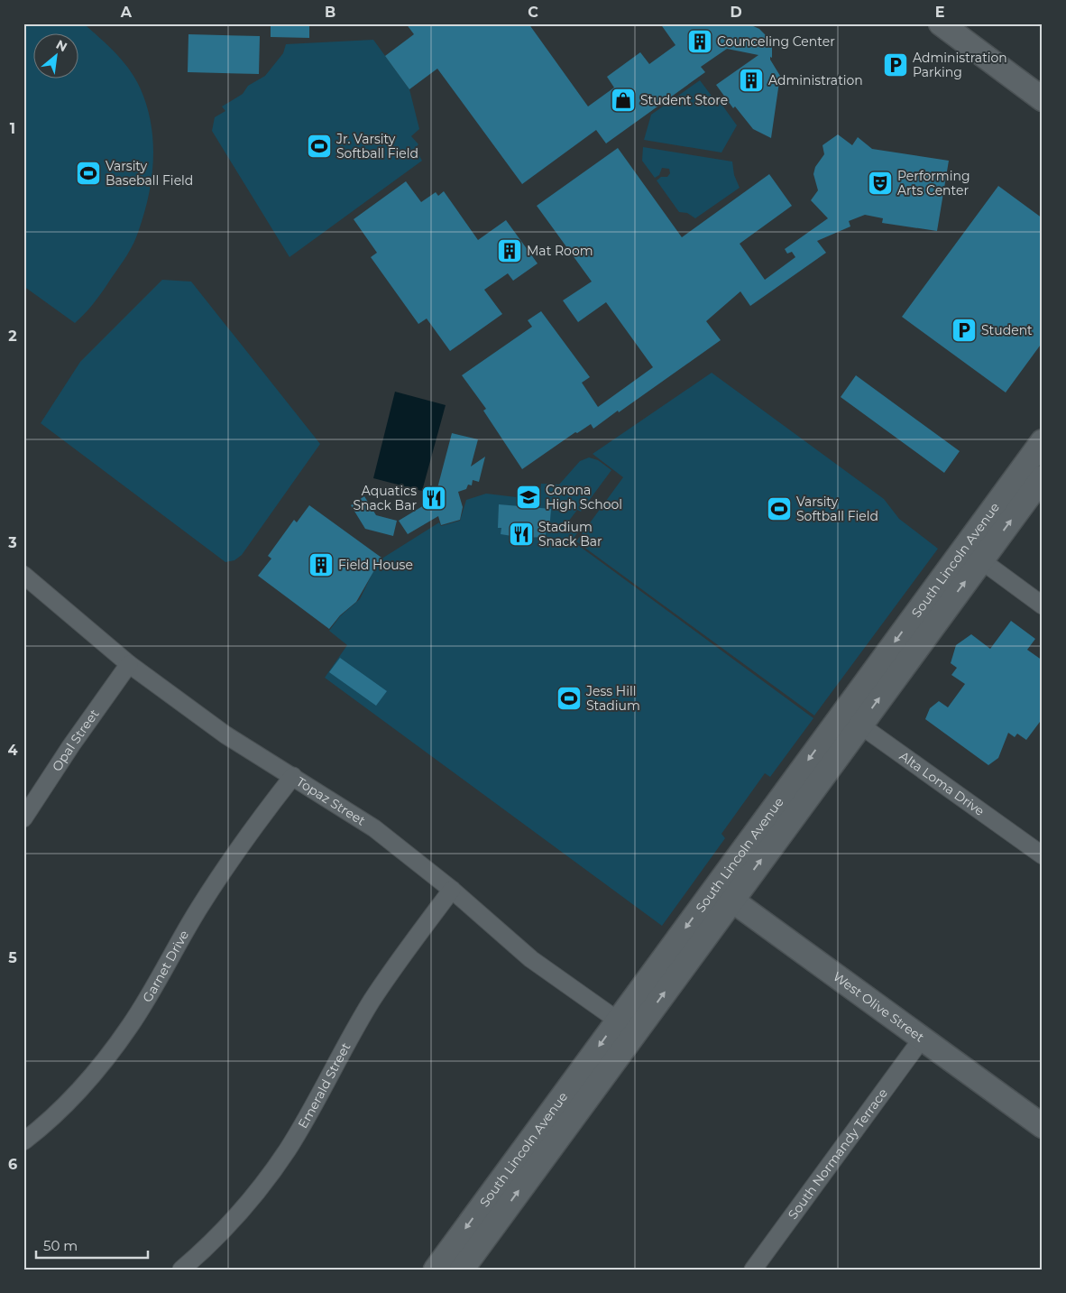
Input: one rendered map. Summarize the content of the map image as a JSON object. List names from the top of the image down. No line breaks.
{"streets":{"main road":["South Lincoln Avenue","West Olive Street"],"street":["Opal Street","Alta Loma Drive","Topaz Street","Garnet Drive","Emerald Street","South Normandy Terrace"]},"crossings":[["South Lincoln Avenue","Alta Loma Drive"],["South Lincoln Avenue","Topaz Street"],["South Lincoln Avenue","West Olive Street"],["Opal Street","Topaz Street"],["Topaz Street","Garnet Drive"],["Topaz Street","Emerald Street"],["West Olive Street","South Normandy Terrace"]],"places":{"building":["Counceling Center","Administration","Mat Room","Field House"],"parking":["Administration Parking","Student"],"shop":["Student Store"],"sports":["Jr. Varsity Softball Field","Varsity Baseball Field","Varsity Softball Field","Jess Hill Stadium"],"theatre":["Performing Arts Center"],"school or university":["Corona High School"],"restaurant":["Aquatics Snack Bar","Stadium Snack Bar"]},"scale_bar":"50 m","north":"top right","grid":{"columns":["A","B","C","D","E"],"rows":["1","2","3","4","5","6"]}}
